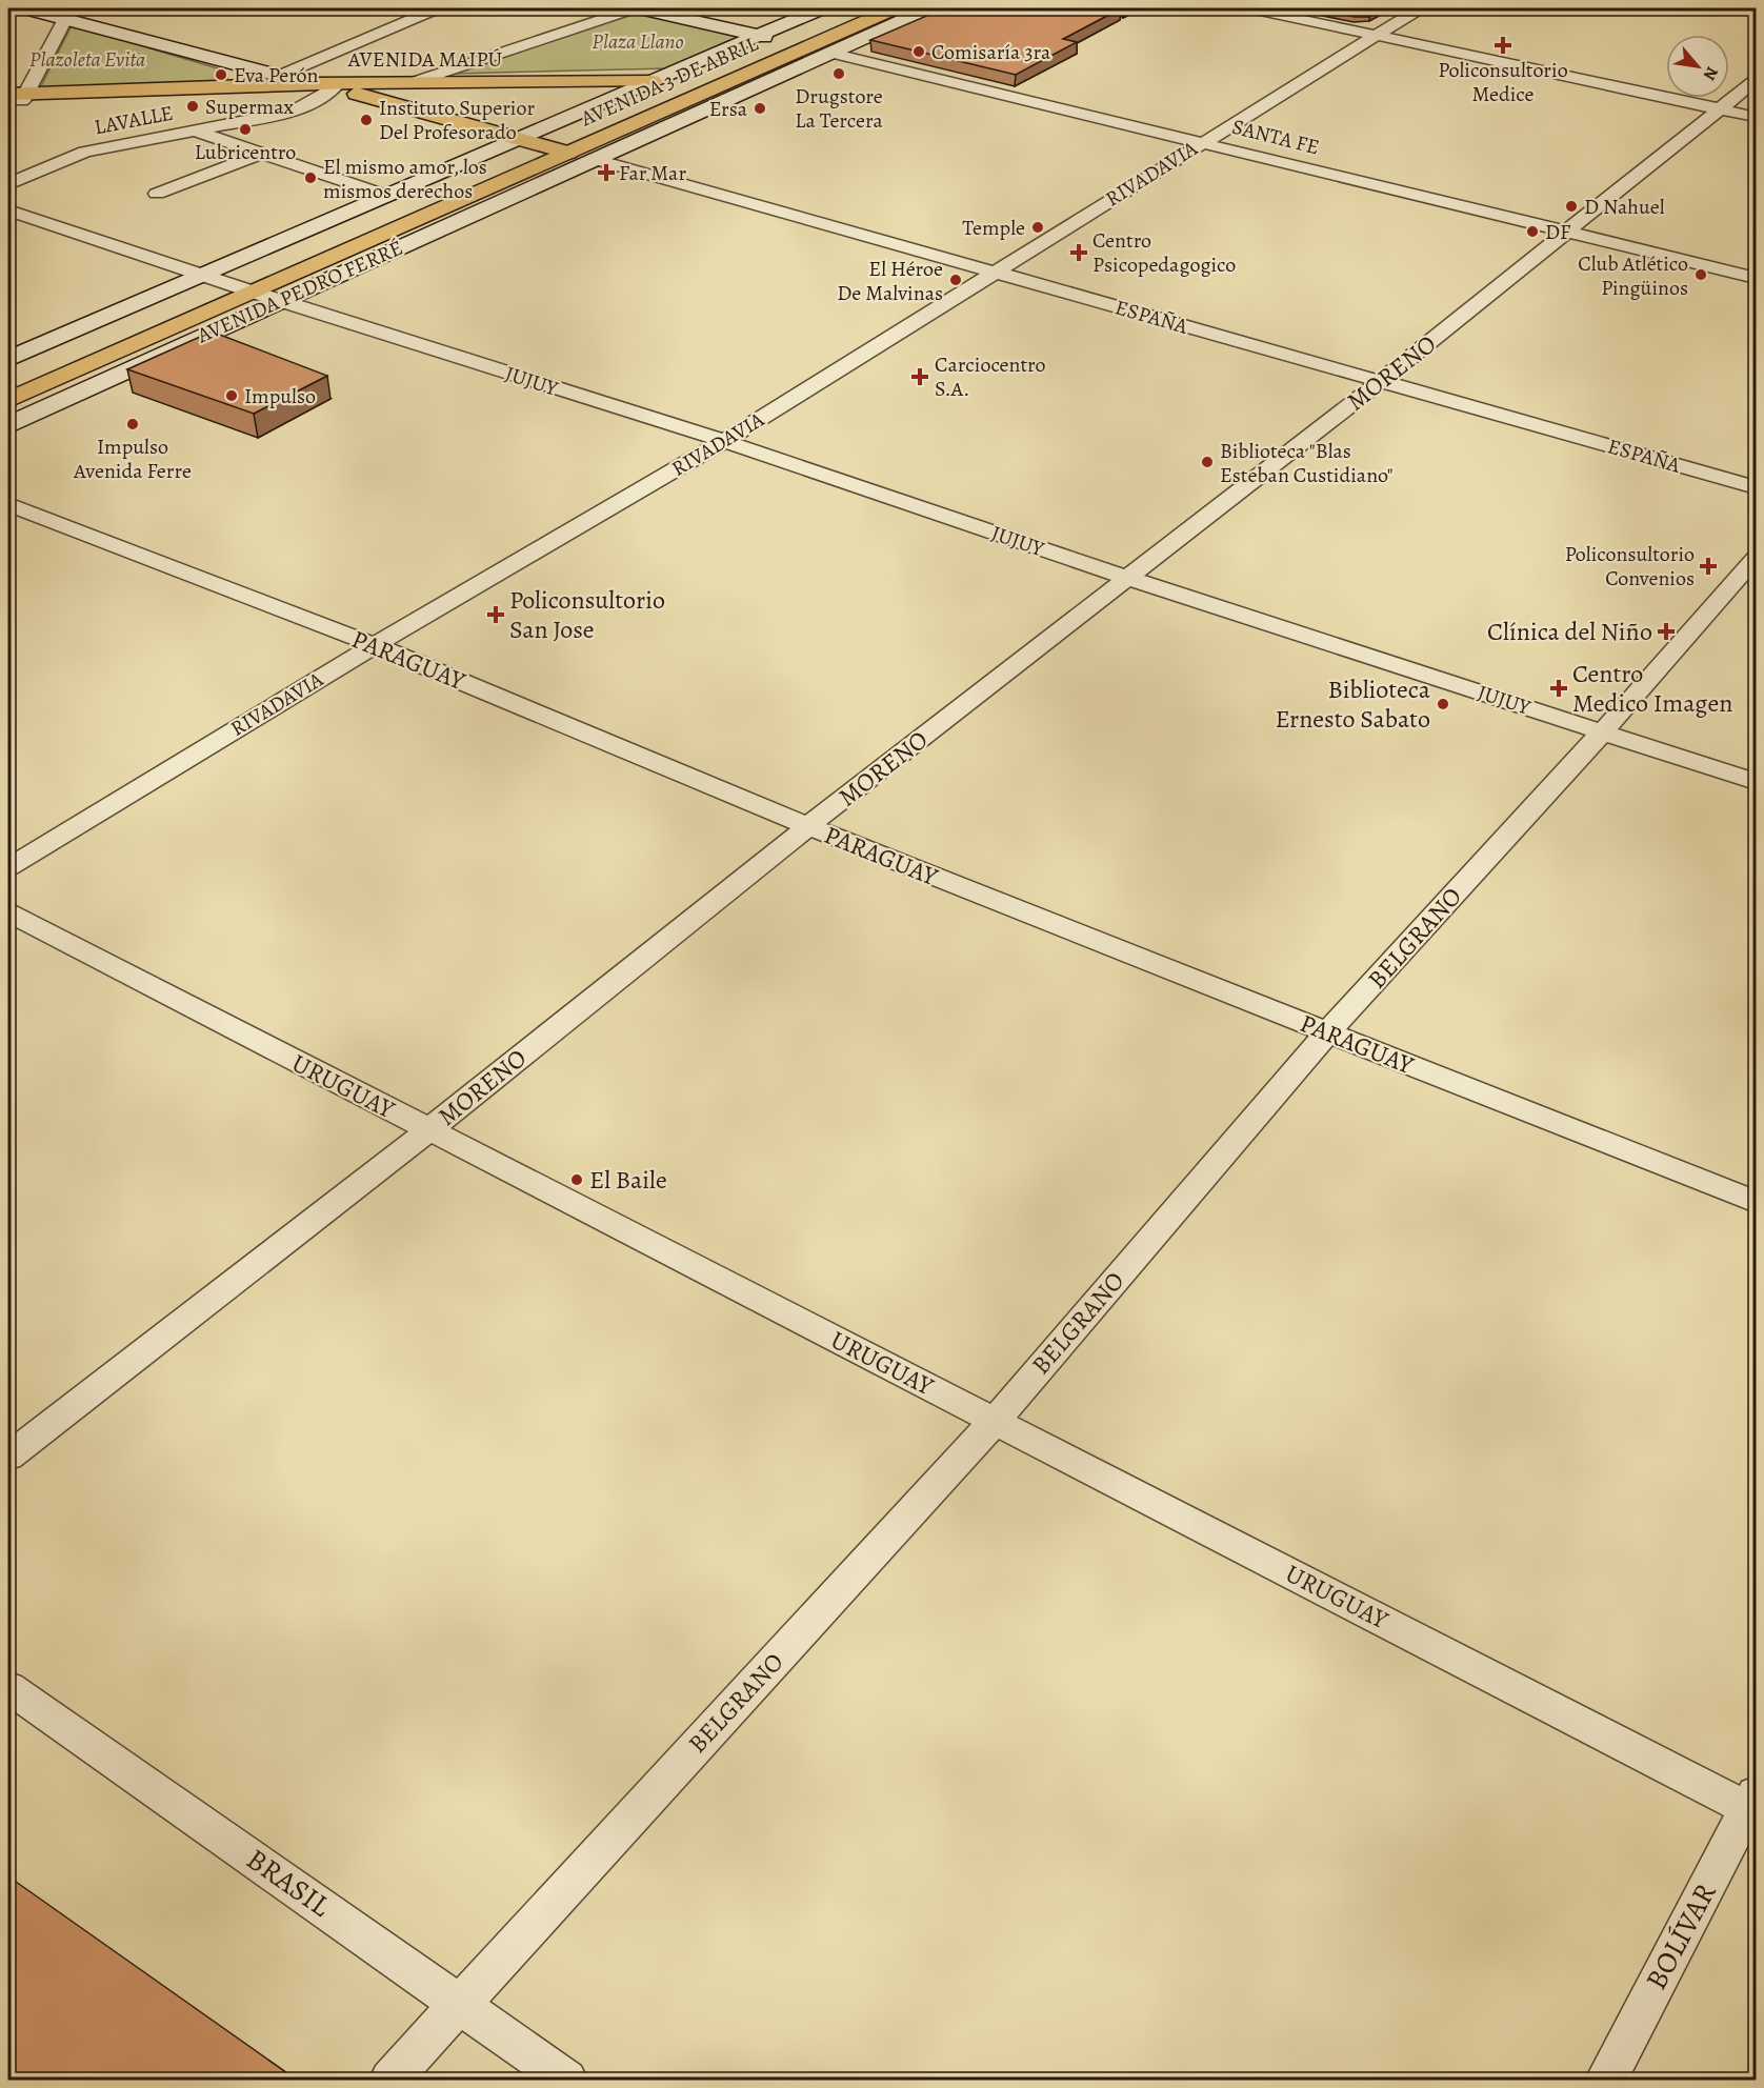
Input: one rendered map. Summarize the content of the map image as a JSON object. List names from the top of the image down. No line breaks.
{"streets":{"main road":["AVENIDA MAIPÚ","AVENIDA 3 DE ABRIL","SANTA FE","AVENIDA PEDRO FERRÉ","ESPAÑA"],"street":["LAVALLE","RIVADAVIA","MORENO","JUJUY","PARAGUAY","BELGRANO","URUGUAY","BRASIL","BOLÍVAR"]},"crossings":[["AVENIDA MAIPÚ","AVENIDA 3 DE ABRIL"],["AVENIDA MAIPÚ","LAVALLE"],["AVENIDA MAIPÚ","ESPAÑA"],["AVENIDA 3 DE ABRIL","SANTA FE"],["AVENIDA 3 DE ABRIL","AVENIDA PEDRO FERRÉ"],["AVENIDA 3 DE ABRIL","ESPAÑA"],["LAVALLE","ESPAÑA"],["SANTA FE","RIVADAVIA"],["SANTA FE","MORENO"],["RIVADAVIA","ESPAÑA"],["RIVADAVIA","JUJUY"],["RIVADAVIA","PARAGUAY"],["AVENIDA PEDRO FERRÉ","ESPAÑA"],["AVENIDA PEDRO FERRÉ","JUJUY"],["ESPAÑA","MORENO"],["MORENO","JUJUY"],["MORENO","PARAGUAY"],["MORENO","URUGUAY"],["JUJUY","BELGRANO"],["PARAGUAY","BELGRANO"],["BELGRANO","URUGUAY"],["BELGRANO","BRASIL"],["URUGUAY","BOLÍVAR"]],"parks":["Plaza Llano","Plazoleta Evita"],"places":{"health":["Policonsultorio Medice","Far Mar","Centro Psicopedagogico","Carciocentro S.A.","Policonsultorio Convenios","Policonsultorio San Jose","Clínica del Niño","Centro Medico Imagen"],"other":["Comisaría 3ra","Drugstore La Tercera","Eva Perón","Supermax","Ersa","Instituto Superior Del Profesorado","Lubricentro","El mismo amor, los mismos derechos","D Nahuel","Temple","DF","Club Atlético Pingüinos","El Héroe De Malvinas","Impulso","Impulso Avenida Ferre","Biblioteca \"Blas Esteban Custidiano\"","Biblioteca Ernesto Sabato","El Baile"]},"north":"bottom right"}
